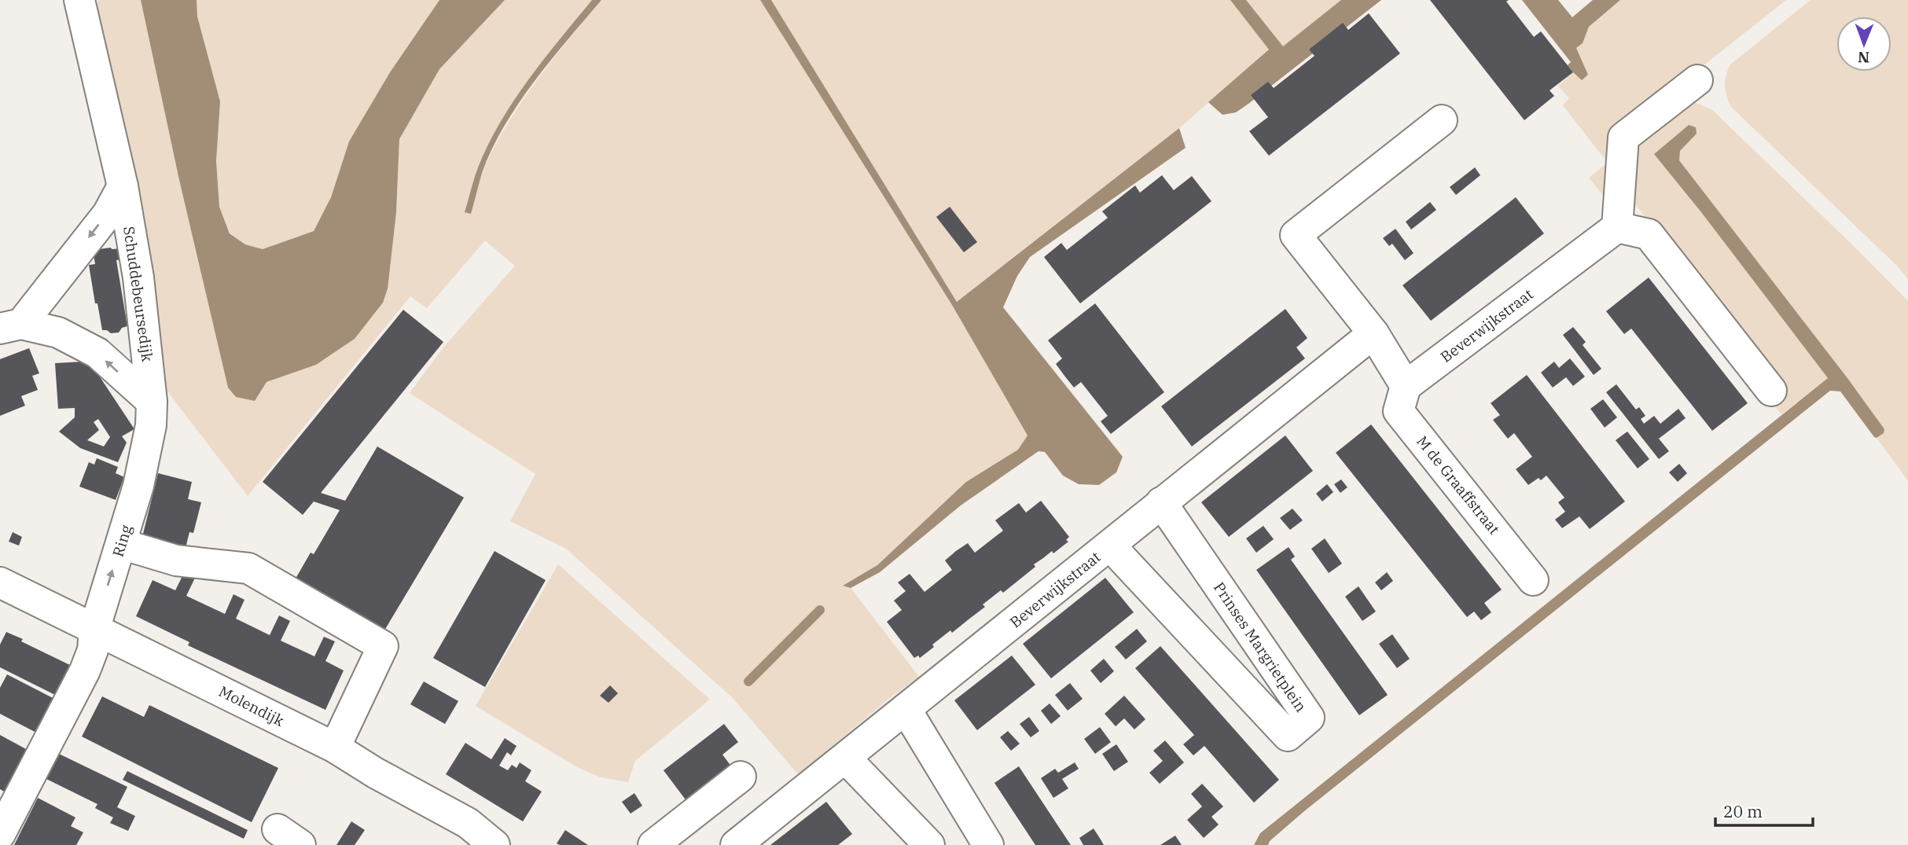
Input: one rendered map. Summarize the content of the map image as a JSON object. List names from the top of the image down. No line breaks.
{"streets":{"street":["Schuddebeursedijk","Beverwijkstraat","M de Graaffstraat","Ring","Prinses Margrietplein","Molendijk"]},"crossings":[["Schuddebeursedijk","Ring"],["Beverwijkstraat","M de Graaffstraat"],["Beverwijkstraat","Prinses Margrietplein"],["Ring","Molendijk"]],"scale_bar":"20 m","north":"bottom"}
